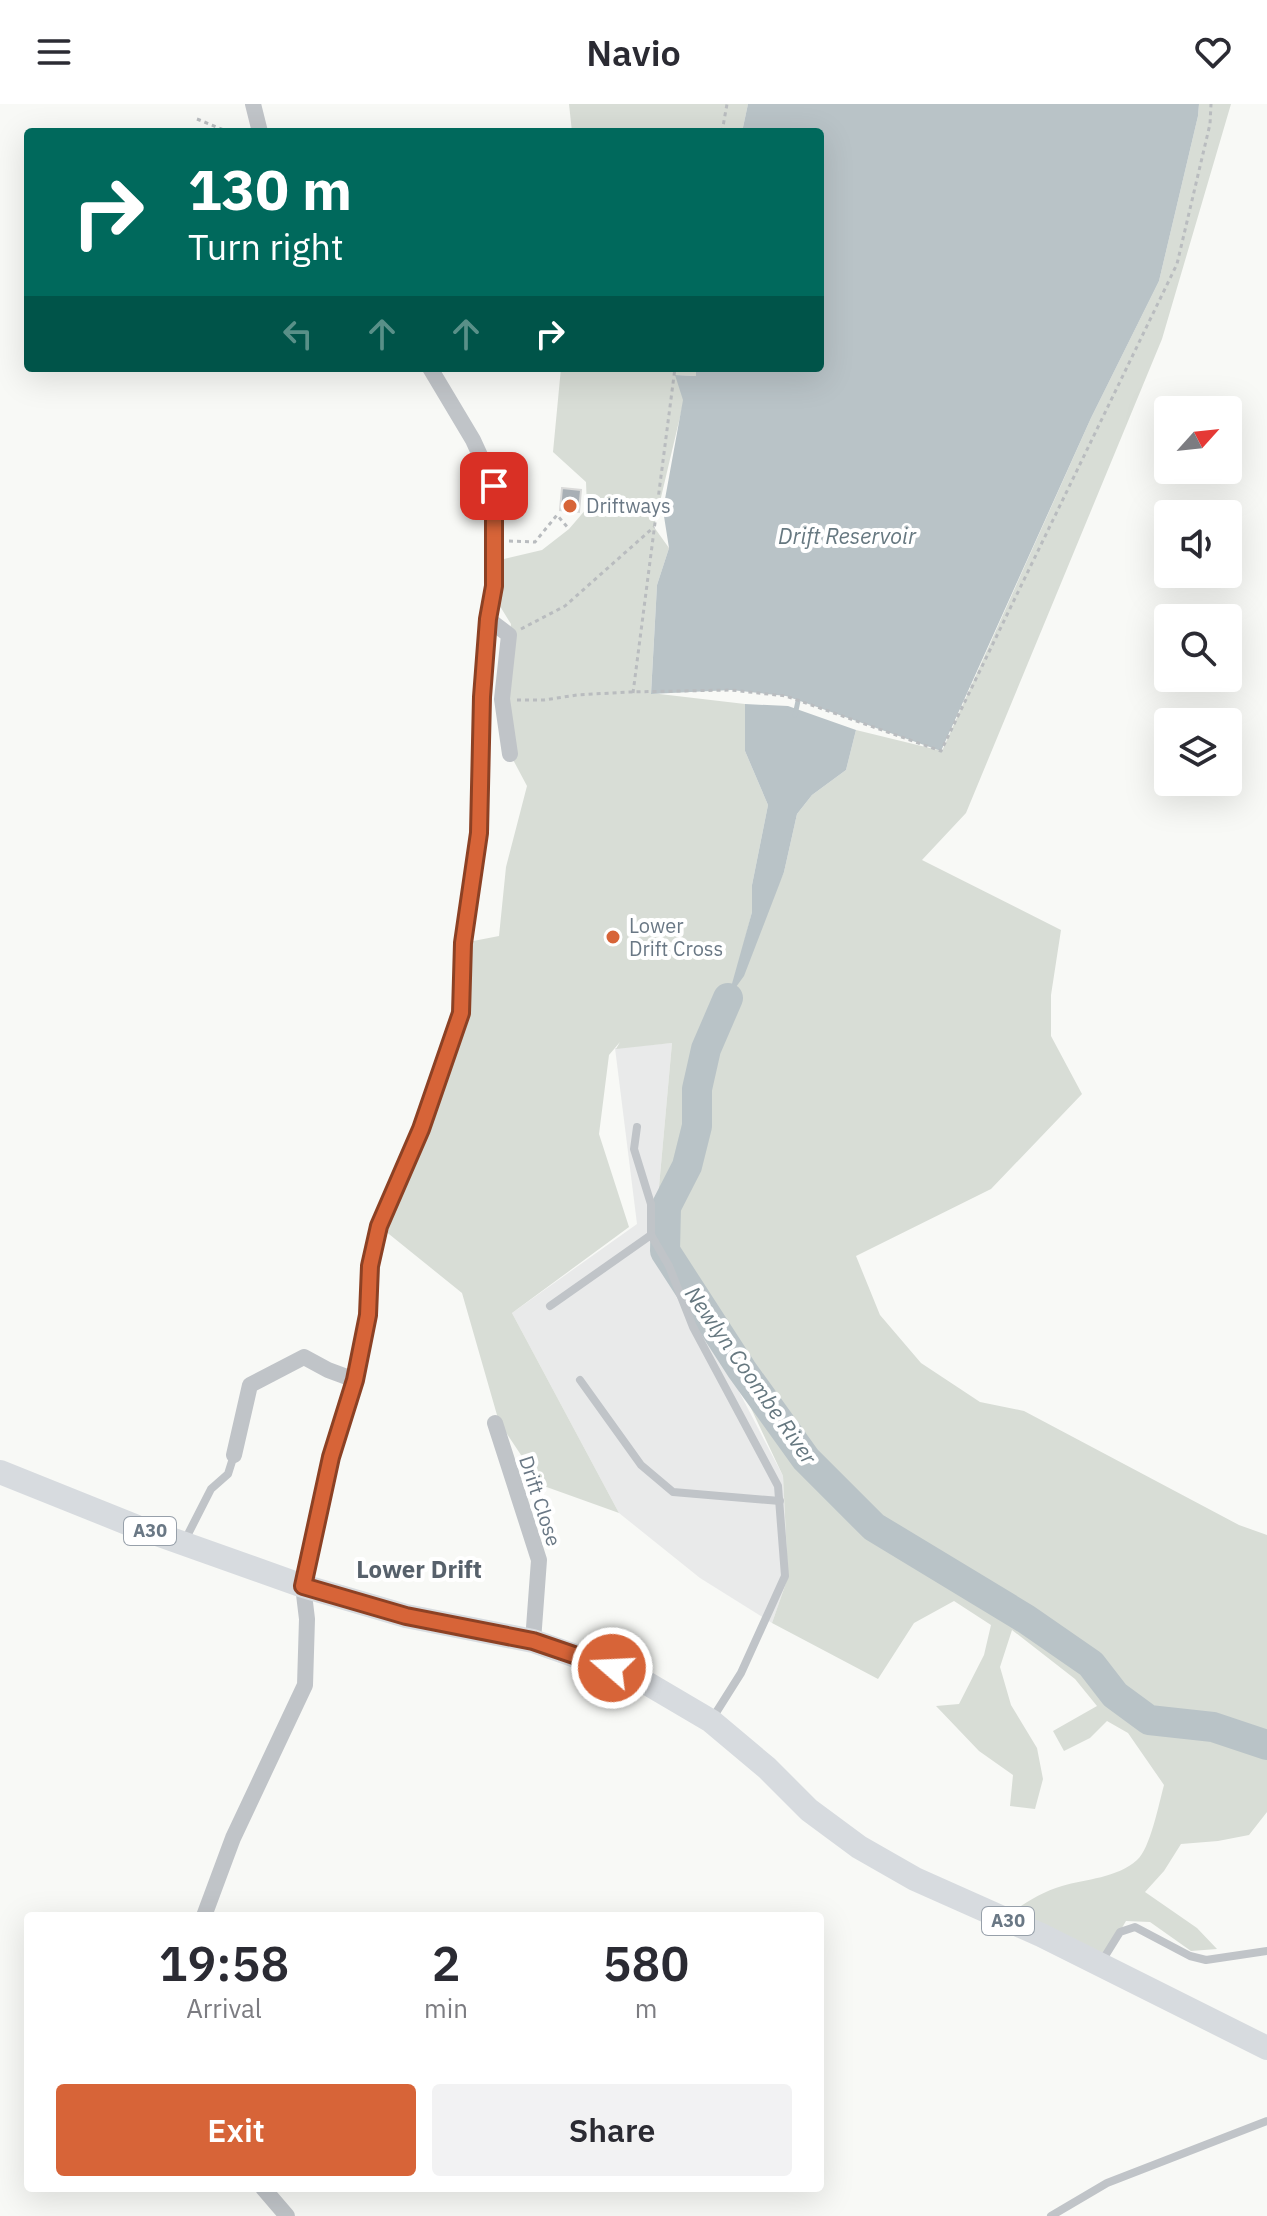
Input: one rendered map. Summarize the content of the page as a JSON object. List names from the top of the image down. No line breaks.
{"streets":{"main road":["A30"],"street":["Drift Close"]},"crossings":[["Drift Close","A30"]],"districts":["Lower Drift"],"water":["Drift Reservoir","Newlyn Coombe River"],"places":["Driftways","Lower Drift Cross"],"north":"top right","page":{"header":"Navio","turn":["130 m","Turn right"],"eta":["19:58","Arrival","2","min","580","m"],"buttons":["Exit","Share"]}}
